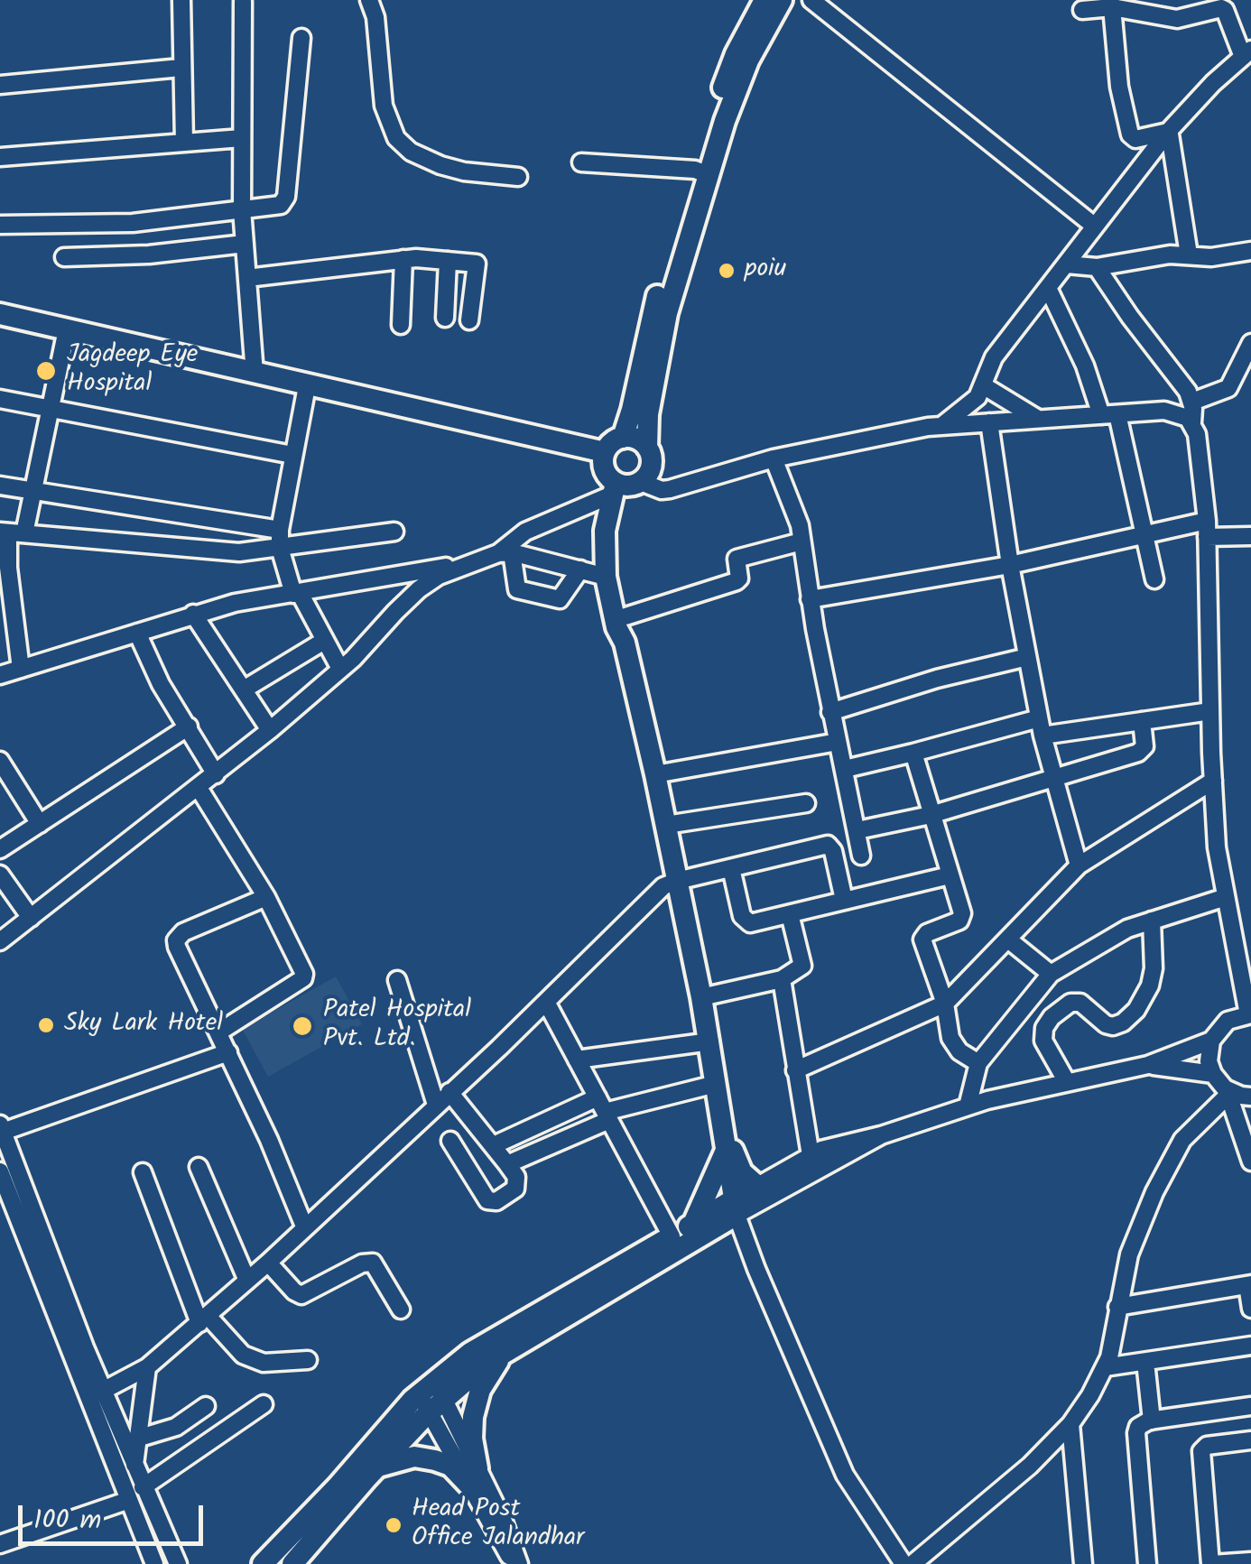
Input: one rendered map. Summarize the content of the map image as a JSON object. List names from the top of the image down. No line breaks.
{"places":["poiu","Jagdeep Eye Hospital","Sky Lark Hotel","Patel Hospital Pvt. Ltd.","Head Post Office Jalandhar"],"scale_bar":"100 m"}
